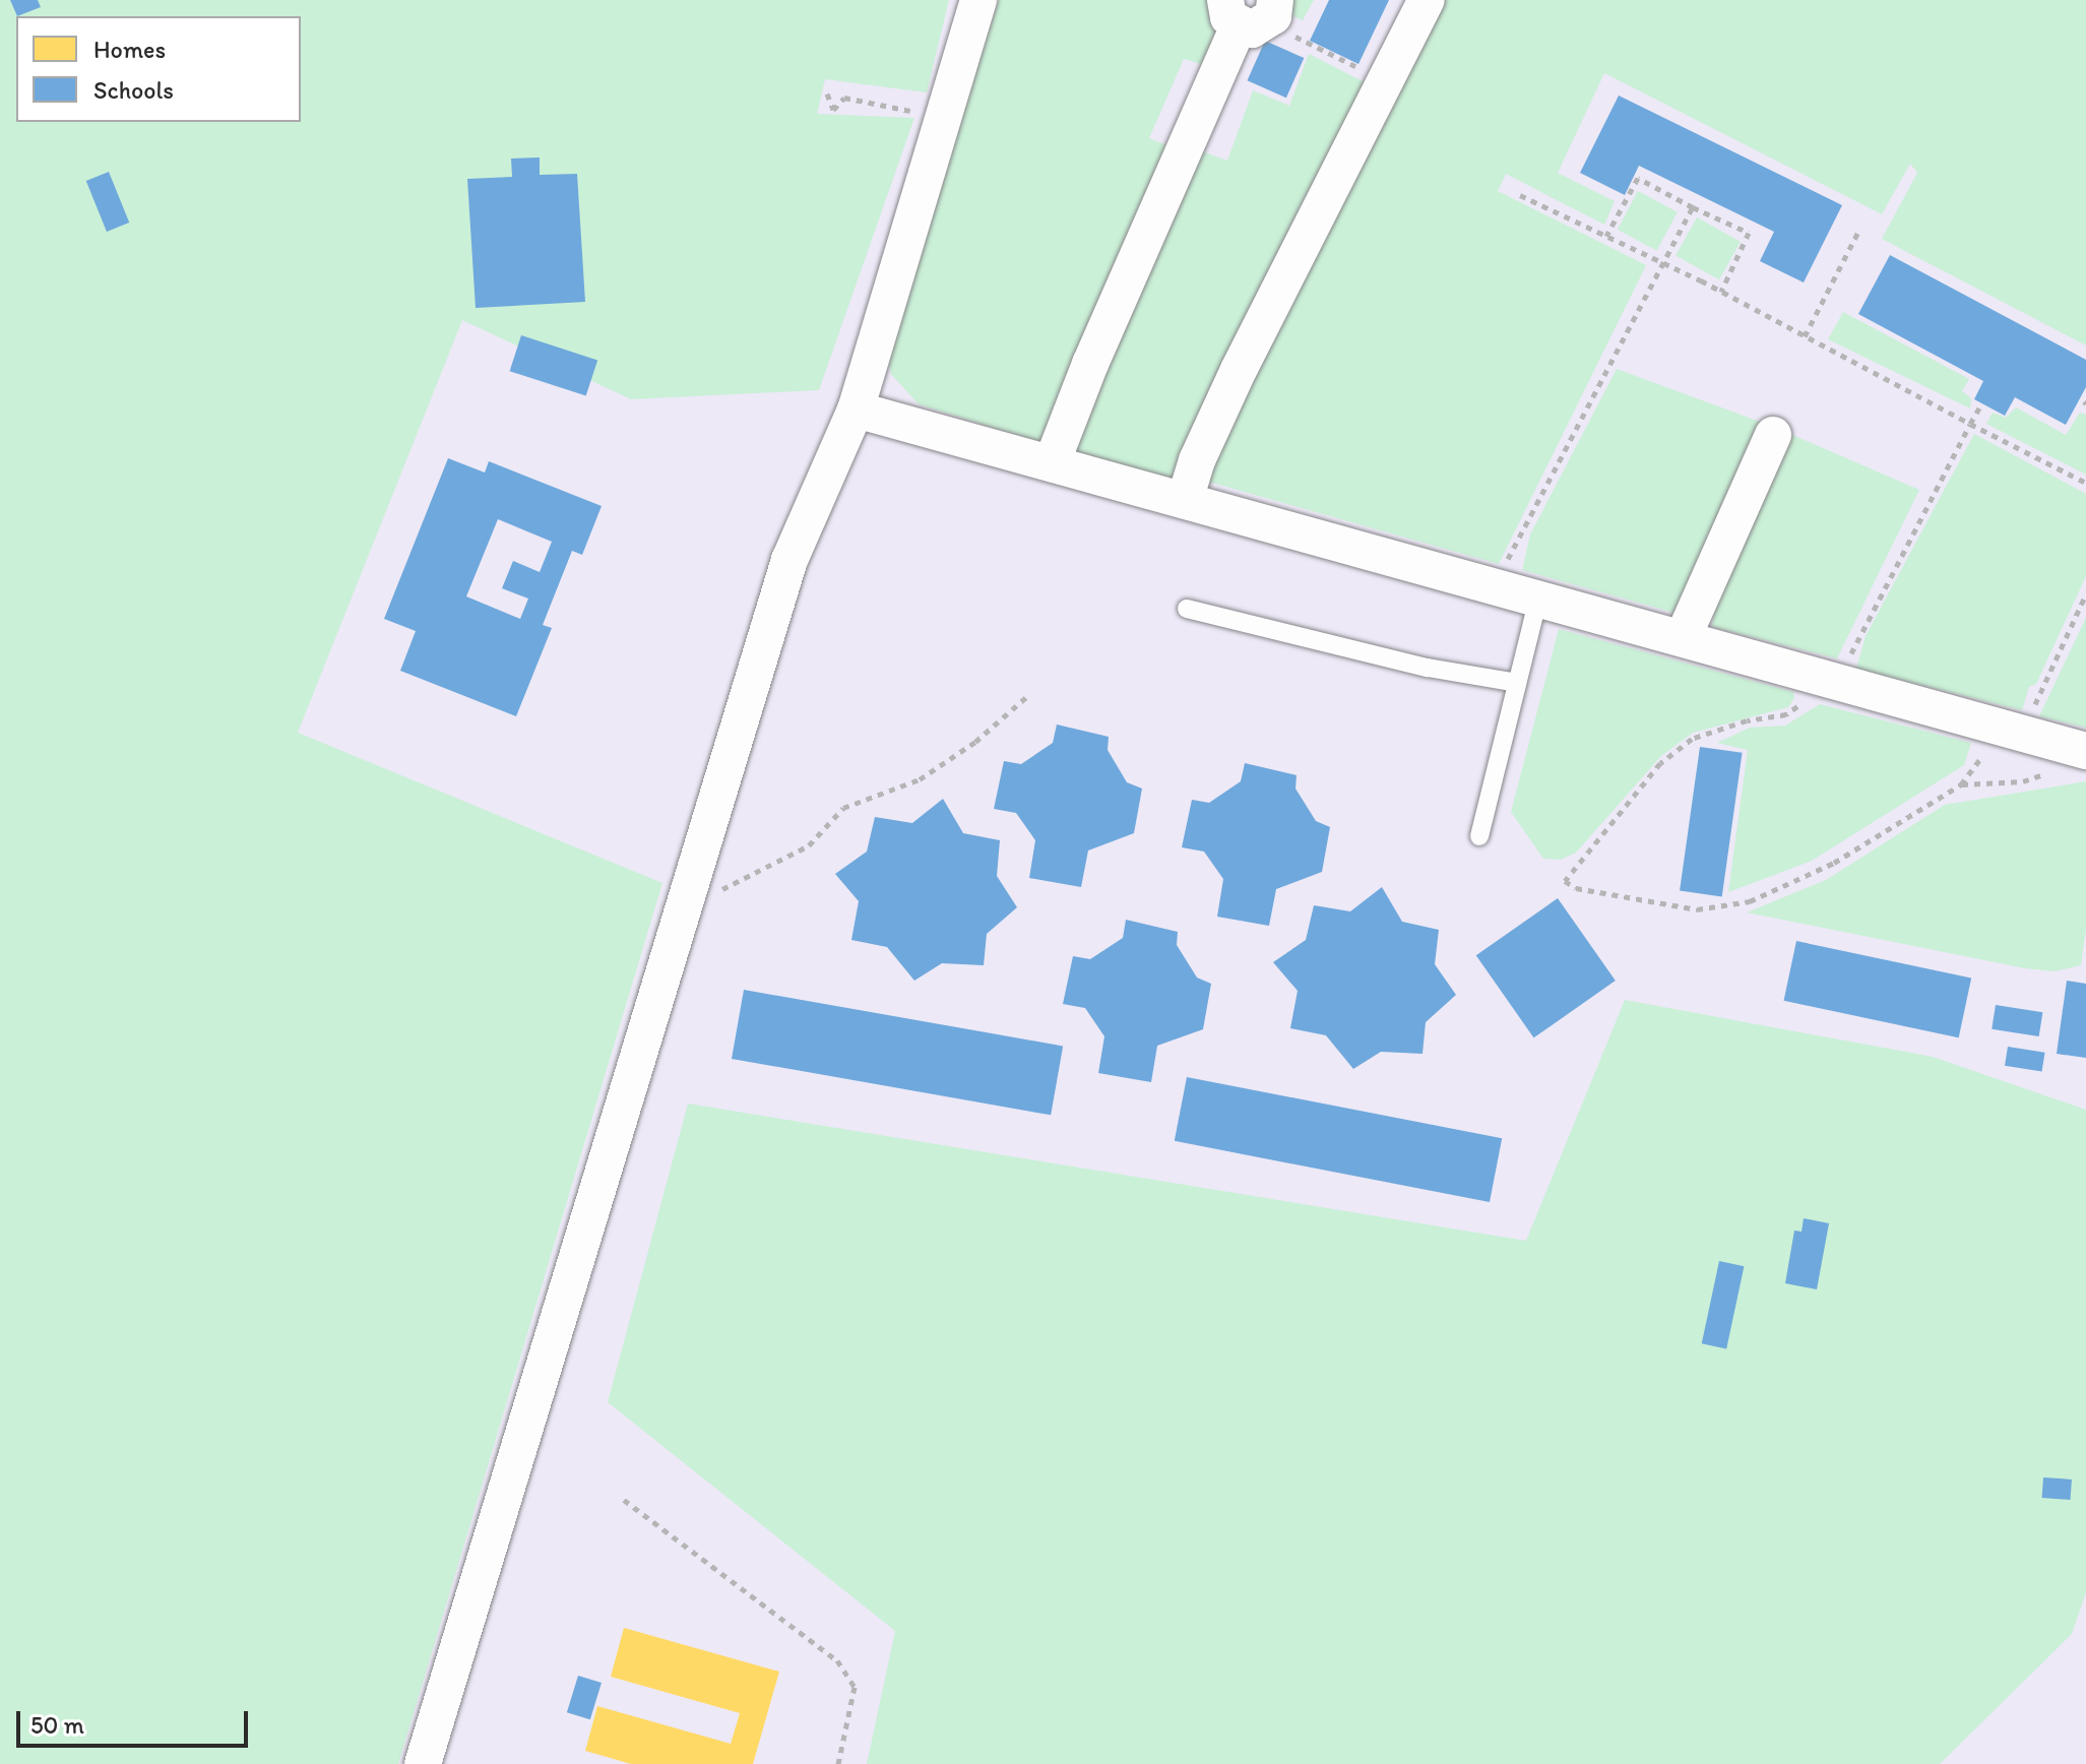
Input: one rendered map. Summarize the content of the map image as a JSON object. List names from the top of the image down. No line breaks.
{"legend":["Homes","Schools"],"scale_bar":"50 m"}
